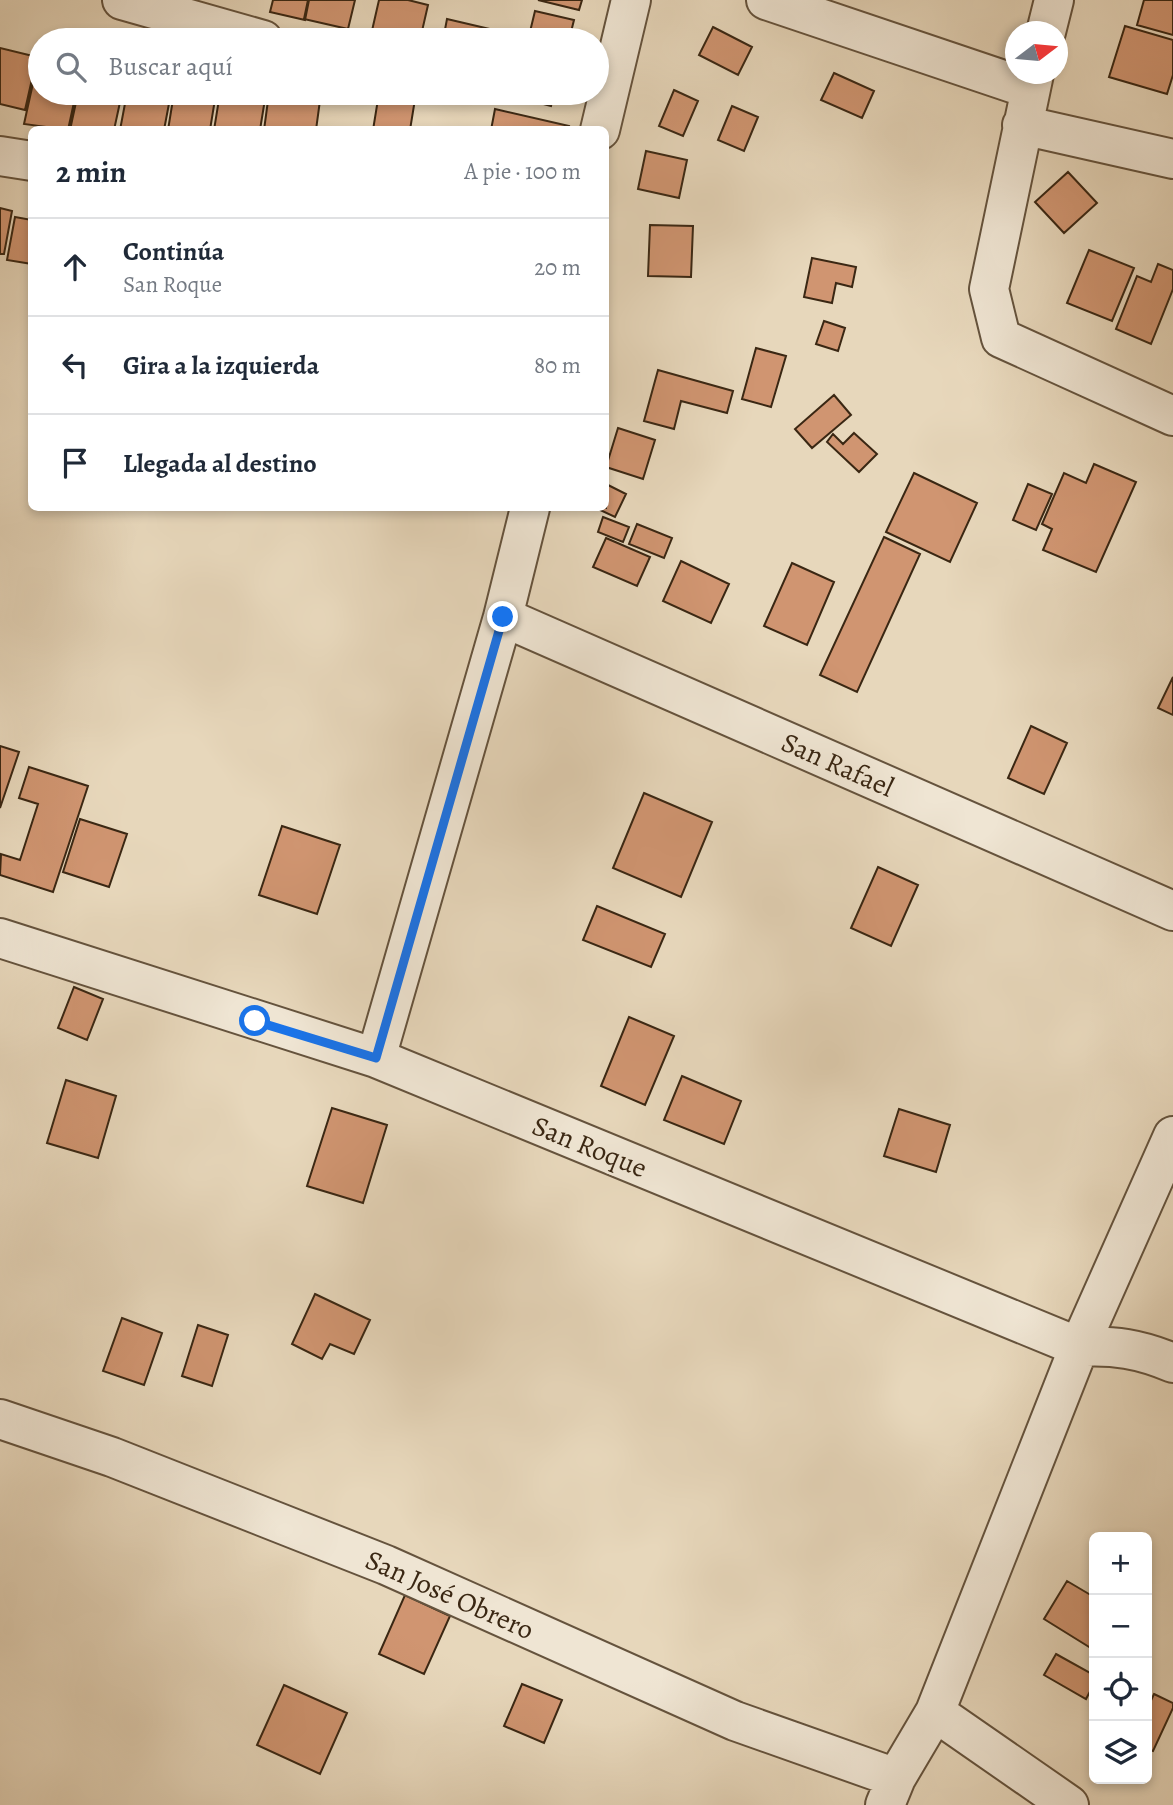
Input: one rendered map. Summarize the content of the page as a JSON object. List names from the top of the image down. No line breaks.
{"streets":{"street":["San Rafael","San Roque","San José Obrero"]},"north":"right","page":{"search":"Buscar aquí","heading":["2 min","A pie · 100 m"],"list":[["Continúa","San Roque","20 m"],["Gira a la izquierda","80 m"],"Llegada al destino"],"map_buttons":["+","−"]}}
